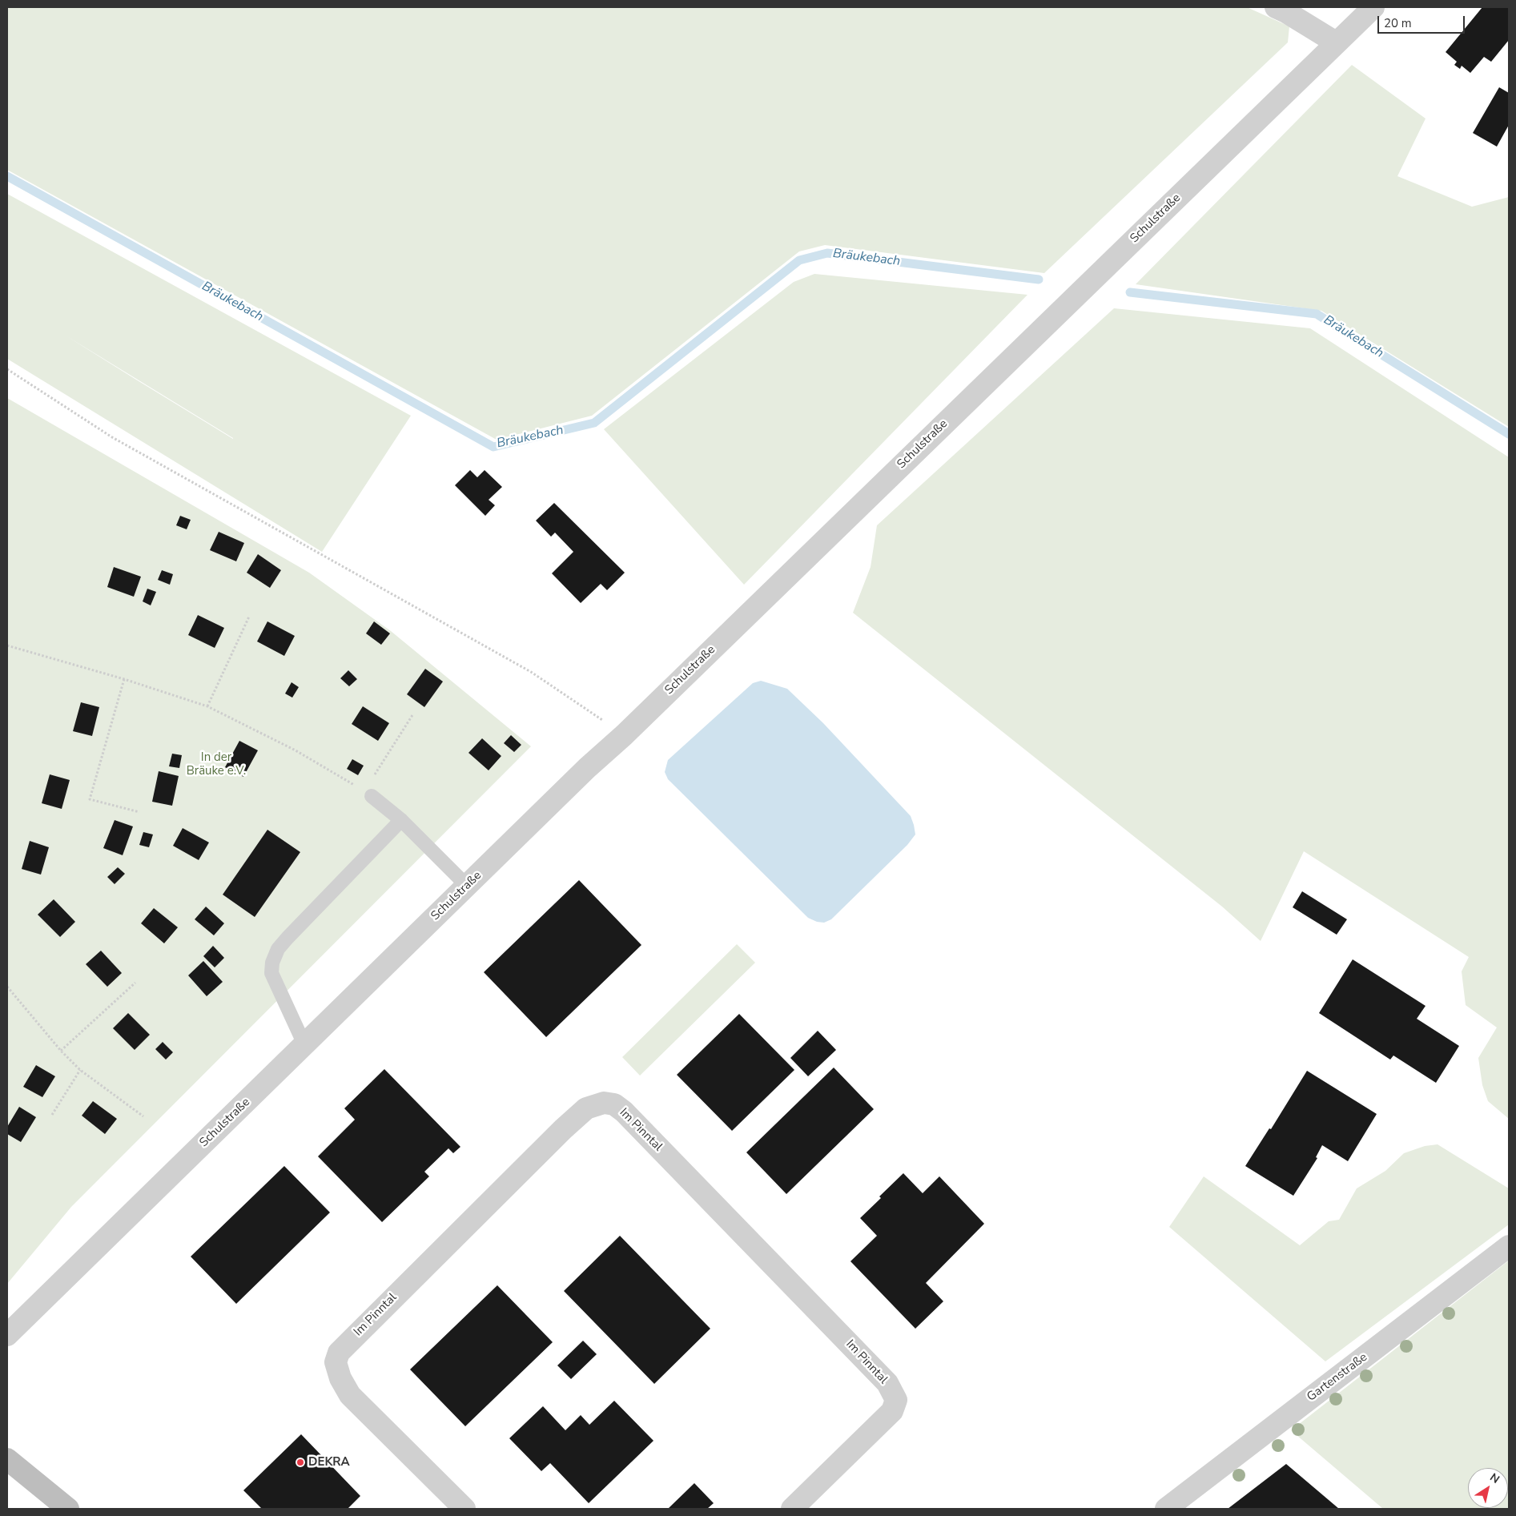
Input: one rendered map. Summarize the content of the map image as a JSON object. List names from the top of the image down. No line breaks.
{"streets":{"street":["Schulstraße","Im Pinntal","Gartenstraße"]},"water":["Bräukebach"],"parks":["In der Bräuke e.V."],"places":["DEKRA"],"scale_bar":"20 m","north":"top right"}
